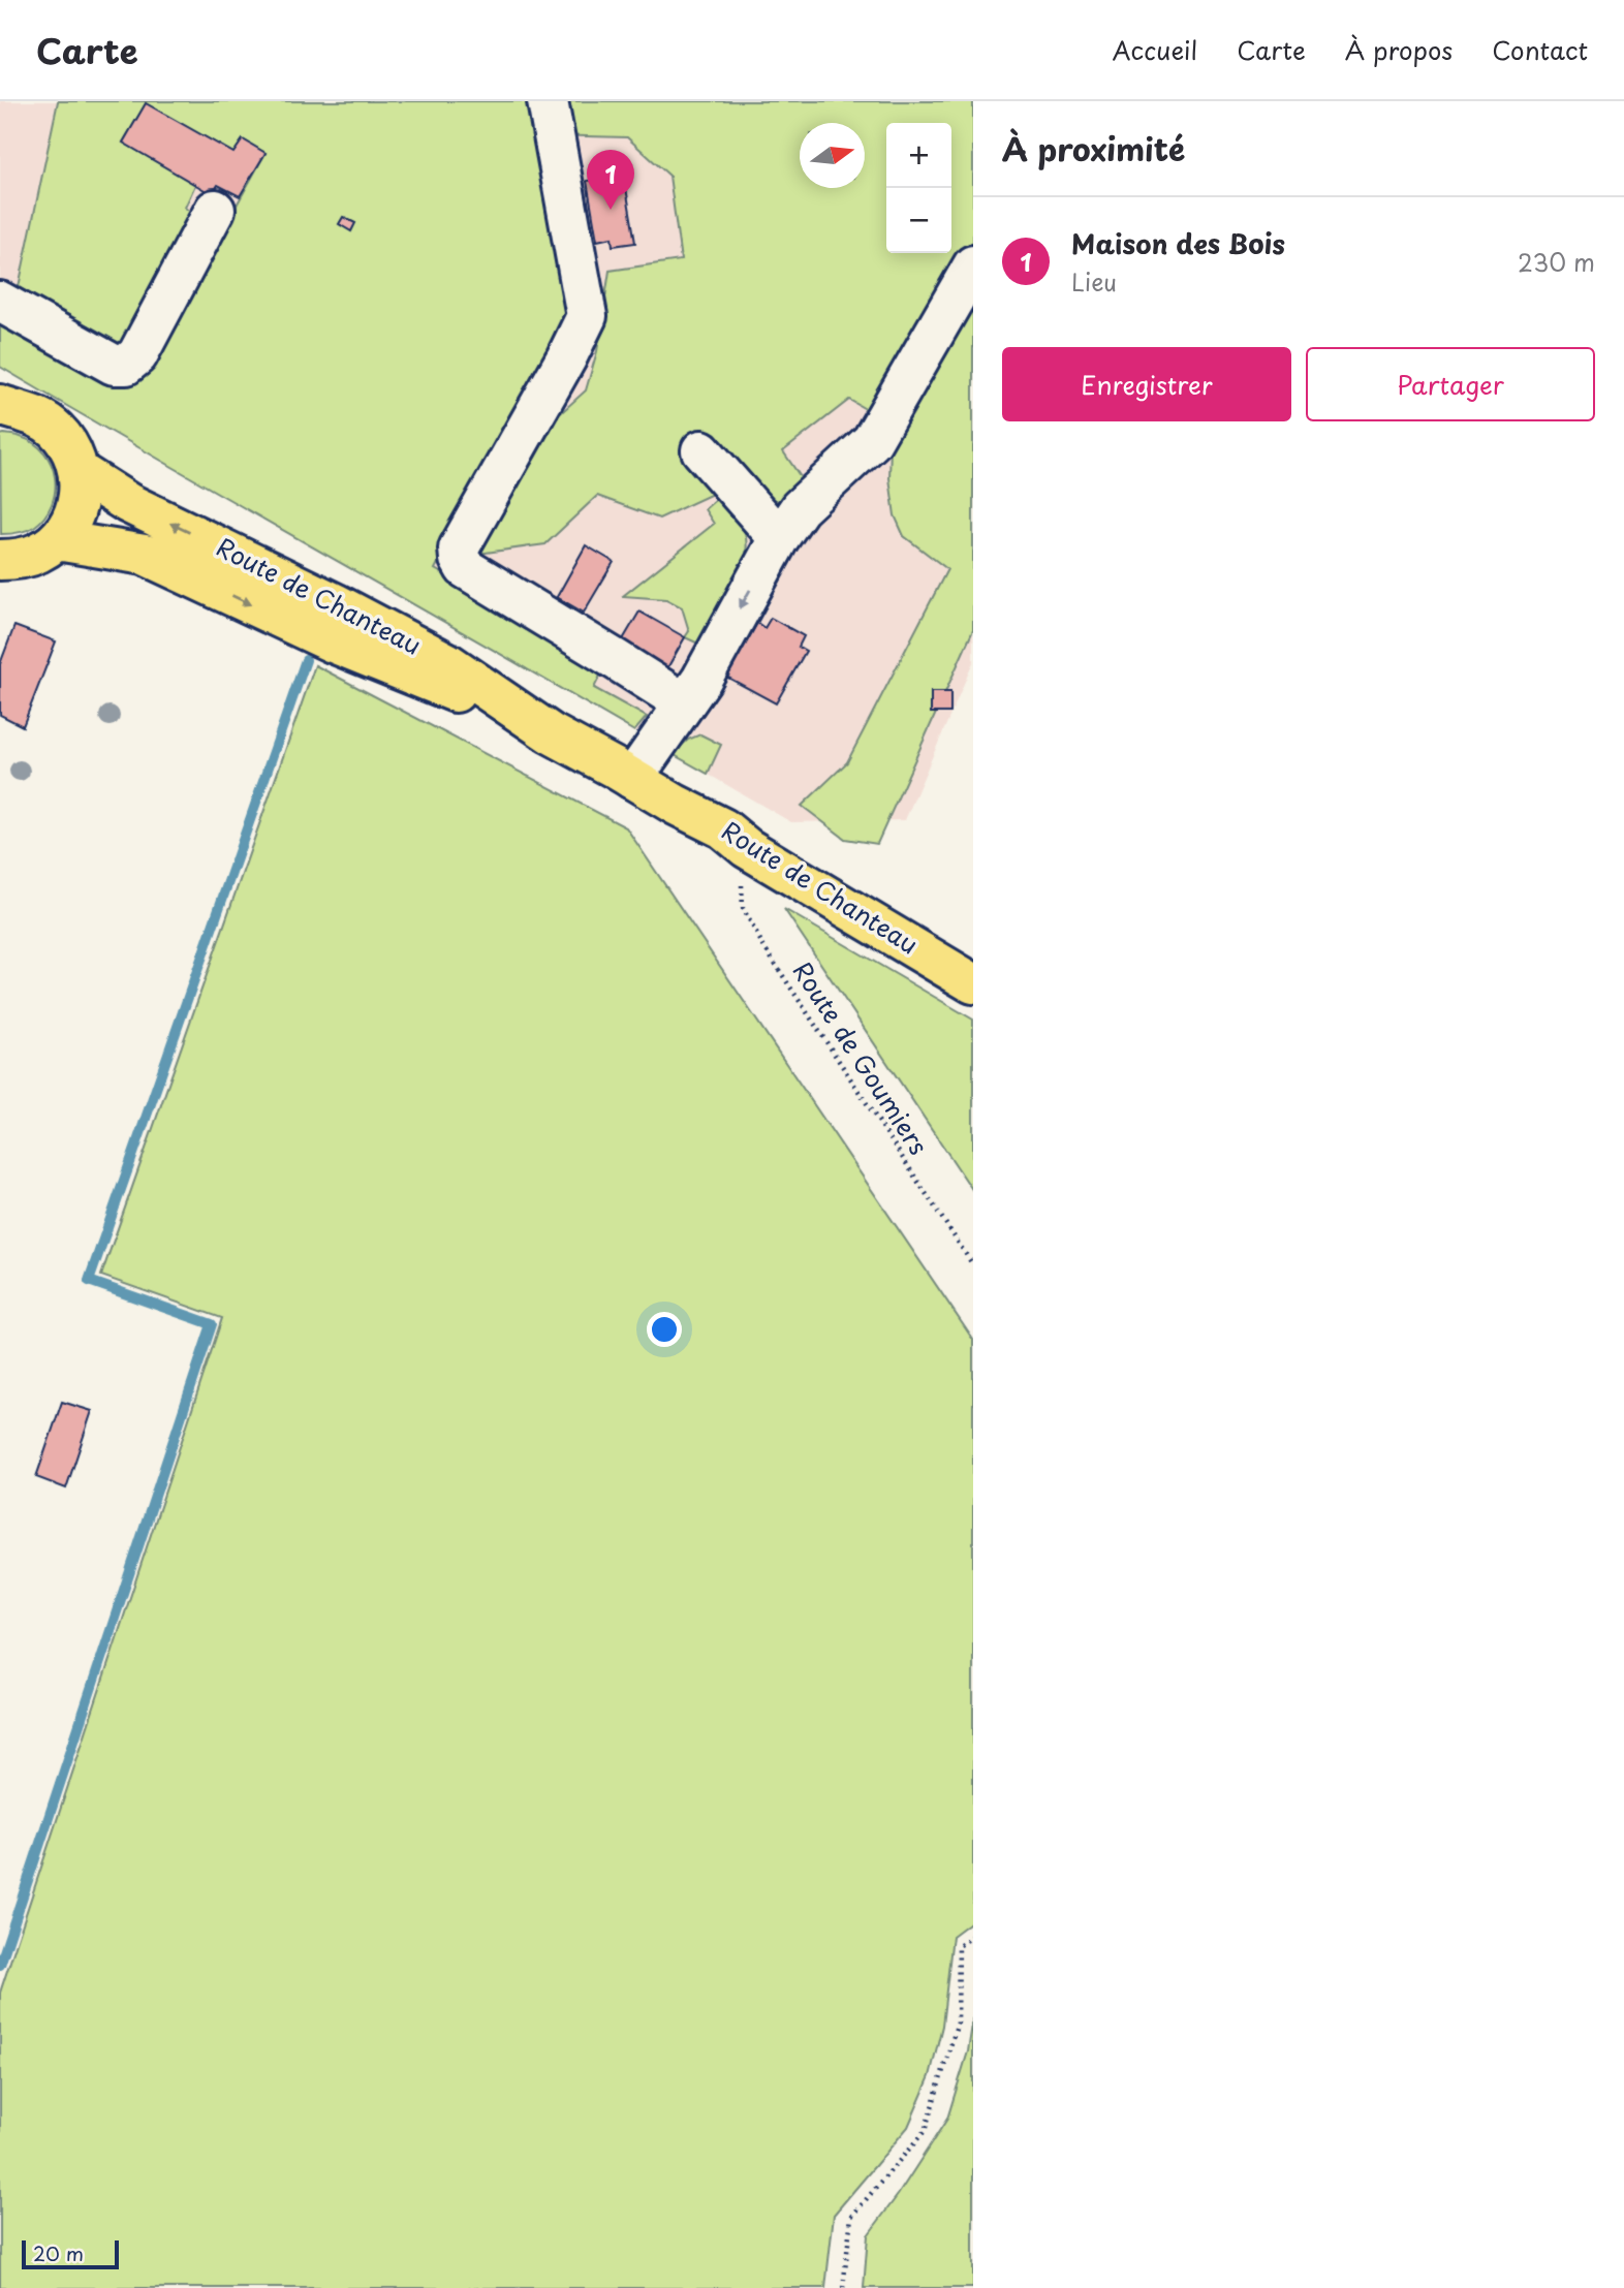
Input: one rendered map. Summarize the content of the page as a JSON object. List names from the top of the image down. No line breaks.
{"streets":{"main road":["Route de Chanteau"],"path":["Route de Goumiers"]},"scale_bar":"20 m","north":"right","page":{"header":"Carte","nav":["Accueil","Carte","À propos","Contact"],"heading":"À proximité","map_buttons":["+","−"],"pins":"1","list":[{"mark":"1","name":"Maison des Bois","note":"Lieu","value":"230 m"}],"buttons":["Enregistrer","Partager"],"scale":"20 m"}}
